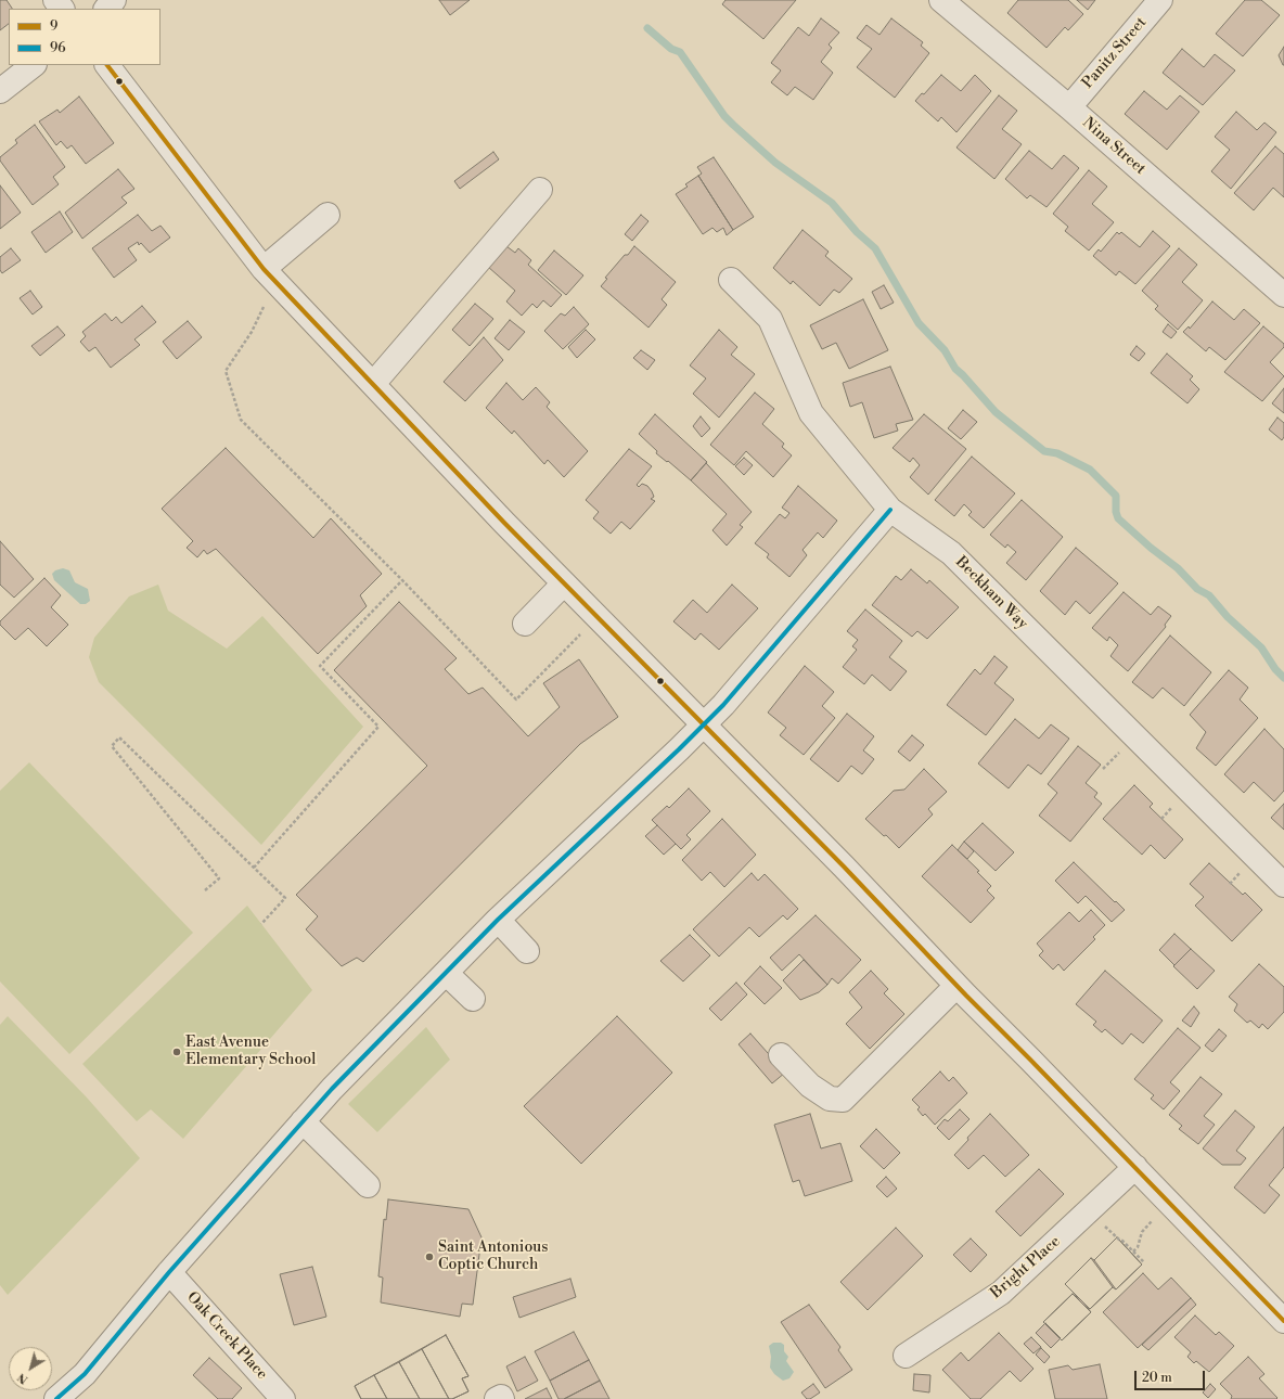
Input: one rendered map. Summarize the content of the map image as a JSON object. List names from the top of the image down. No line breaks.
{"streets":{"street":["Panitz Street","Nina Street","Beckham Way","Bright Place","Oak Creek Place"]},"crossings":[["Panitz Street","Nina Street"]],"places":["East Avenue Elementary School","Saint Antonious Coptic Church"],"lines":["transit line 9","transit line 96"],"legend":["9","96"],"scale_bar":"20 m","north":"bottom left"}
